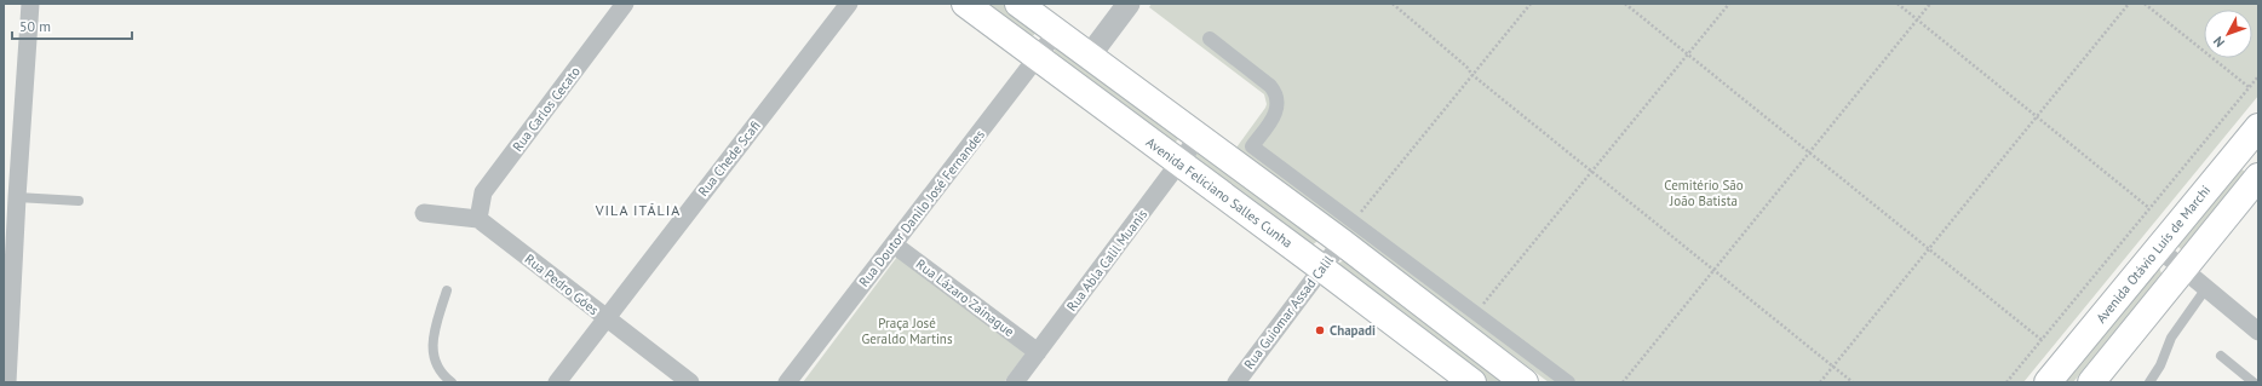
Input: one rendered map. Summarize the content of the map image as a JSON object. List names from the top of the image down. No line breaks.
{"streets":{"main road":["Avenida Feliciano Salles Cunha","Avenida Otávio Luís de Marchi"],"street":["Rua Carlos Cecato","Rua Chede Scafi","Rua Doutor Danilo José Fernandes","Rua Abla Calil Muanis","Rua Pedro Góes","Rua Lázaro Zainague","Rua Guiomar Assad Calil"]},"crossings":[["Rua Carlos Cecato","Rua Pedro Góes"],["Rua Chede Scafi","Rua Pedro Góes"],["Avenida Feliciano Salles Cunha","Rua Doutor Danilo José Fernandes"],["Avenida Feliciano Salles Cunha","Rua Abla Calil Muanis"],["Avenida Feliciano Salles Cunha","Rua Guiomar Assad Calil"],["Rua Doutor Danilo José Fernandes","Rua Lázaro Zainague"],["Rua Abla Calil Muanis","Rua Lázaro Zainague"]],"districts":["VILA ITÁLIA"],"parks":["Cemitério São João Batista","Praça José Geraldo Martins"],"places":["Chapadi"],"scale_bar":"50 m","north":"bottom left"}
